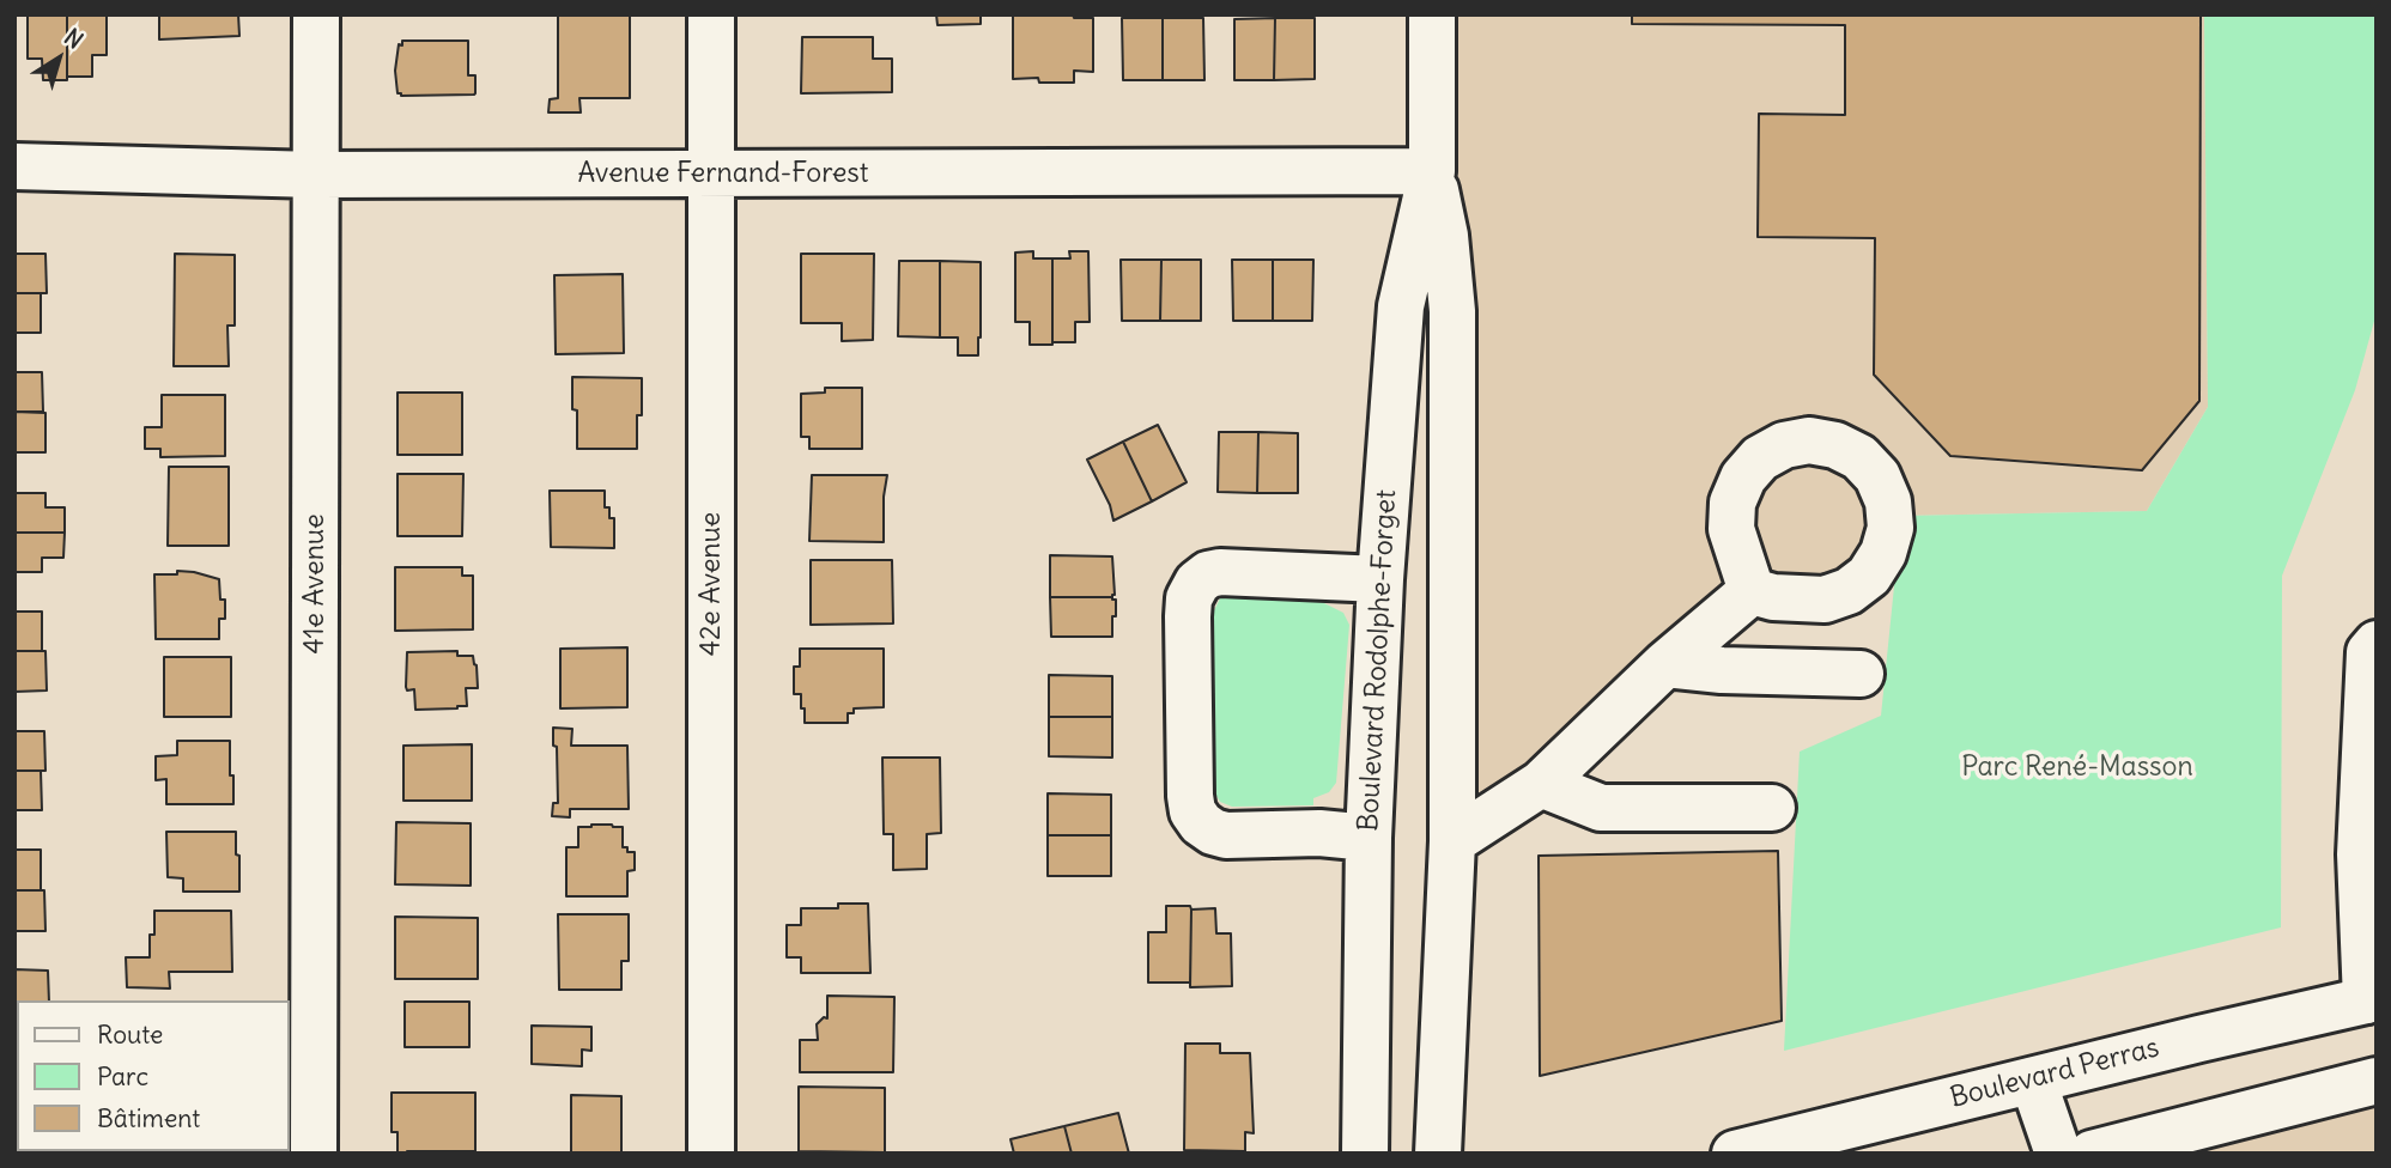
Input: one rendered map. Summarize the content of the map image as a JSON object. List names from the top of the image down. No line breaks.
{"streets":{"street":["Avenue Fernand-Forest","41e Avenue","42e Avenue","Boulevard Rodolphe-Forget","Boulevard Perras"]},"crossings":[["Avenue Fernand-Forest","41e Avenue"],["Avenue Fernand-Forest","42e Avenue"],["Avenue Fernand-Forest","Boulevard Rodolphe-Forget"]],"parks":["Parc René-Masson"],"legend":["Route","Parc","Bâtiment"],"north":"top right"}
